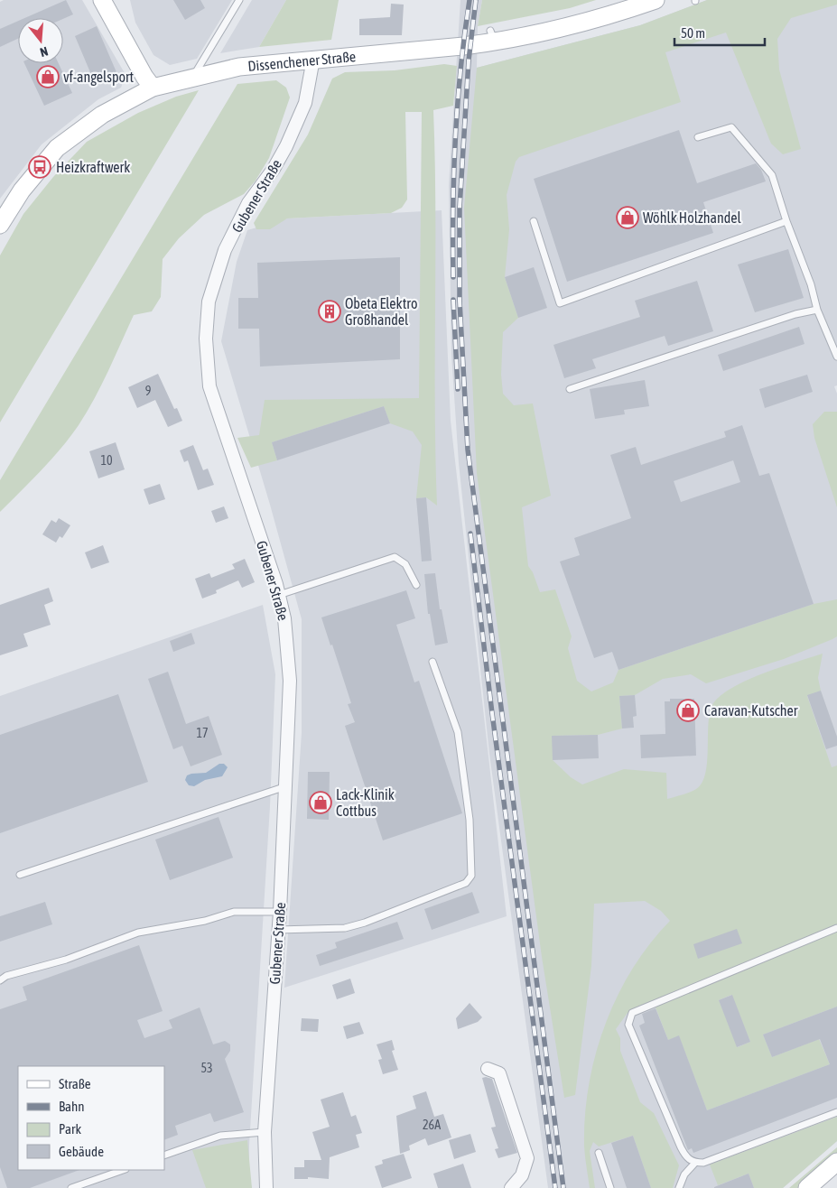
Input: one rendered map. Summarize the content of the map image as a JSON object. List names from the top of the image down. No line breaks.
{"streets":{"main road":["Dissenchener Straße"],"street":["Gubener Straße"]},"crossings":[["Dissenchener Straße","Gubener Straße"]],"places":{"shop":["vf-angelsport","Wöhlk Holzhandel","Caravan-Kutscher","Lack-Klinik Cottbus"],"bus stop":["Heizkraftwerk"],"building":["Obeta Elektro Großhandel"]},"house_numbers":["9","10","17","53","26A"],"legend":["Straße","Bahn","Park","Gebäude"],"scale_bar":"50 m","north":"bottom"}
